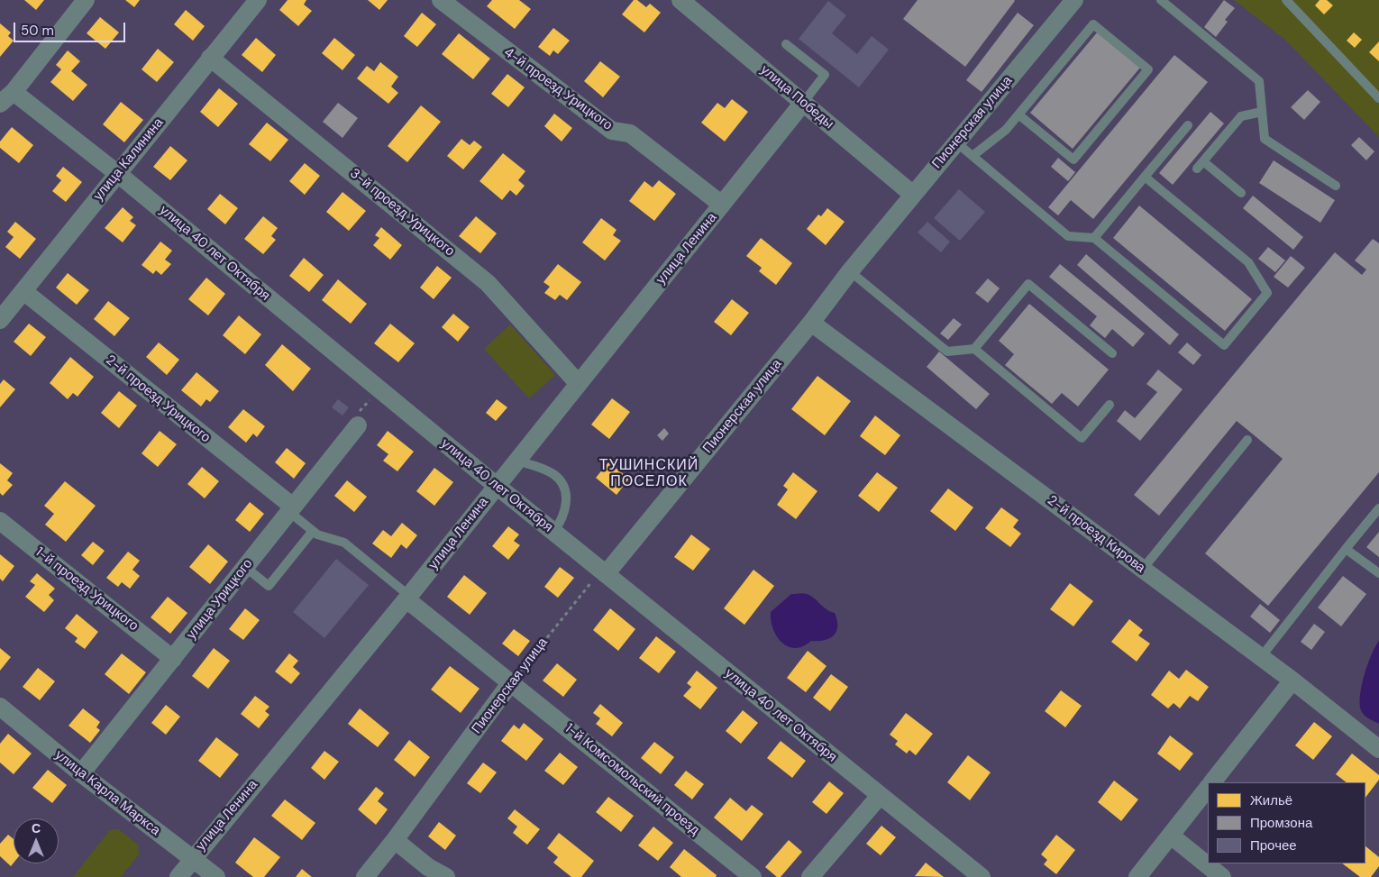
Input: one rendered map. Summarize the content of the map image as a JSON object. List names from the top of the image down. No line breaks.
{"streets":{"street":["4-й проезд Урицкого","улица Победы","Пионерская улица","улица Калинина","3-й проезд Урицкого","улица Ленина","улица 40 лет Октября","2-й проезд Урицкого","2-й проезд Кирова","1-й проезд Урицкого","улица Урицкого","1-й Комсомольский проезд","улица Карла Маркса"]},"crossings":[["4-й проезд Урицкого","улица Ленина"],["улица Победы","Пионерская улица"],["улица Победы","улица Ленина"],["Пионерская улица","улица 40 лет Октября"],["Пионерская улица","2-й проезд Кирова"],["Пионерская улица","1-й Комсомольский проезд"],["улица Калинина","3-й проезд Урицкого"],["улица Калинина","улица 40 лет Октября"],["улица Калинина","2-й проезд Урицкого"],["3-й проезд Урицкого","улица Ленина"],["улица Ленина","улица 40 лет Октября"],["улица Ленина","улица Карла Маркса"],["2-й проезд Урицкого","улица Урицкого"],["1-й проезд Урицкого","улица Урицкого"],["улица Урицкого","улица Карла Маркса"]],"districts":["ТУШИНСКИЙ ПОСЕЛОК"],"legend":["Жильё","Промзона","Прочее"],"scale_bar":"50 m","north":"top"}
